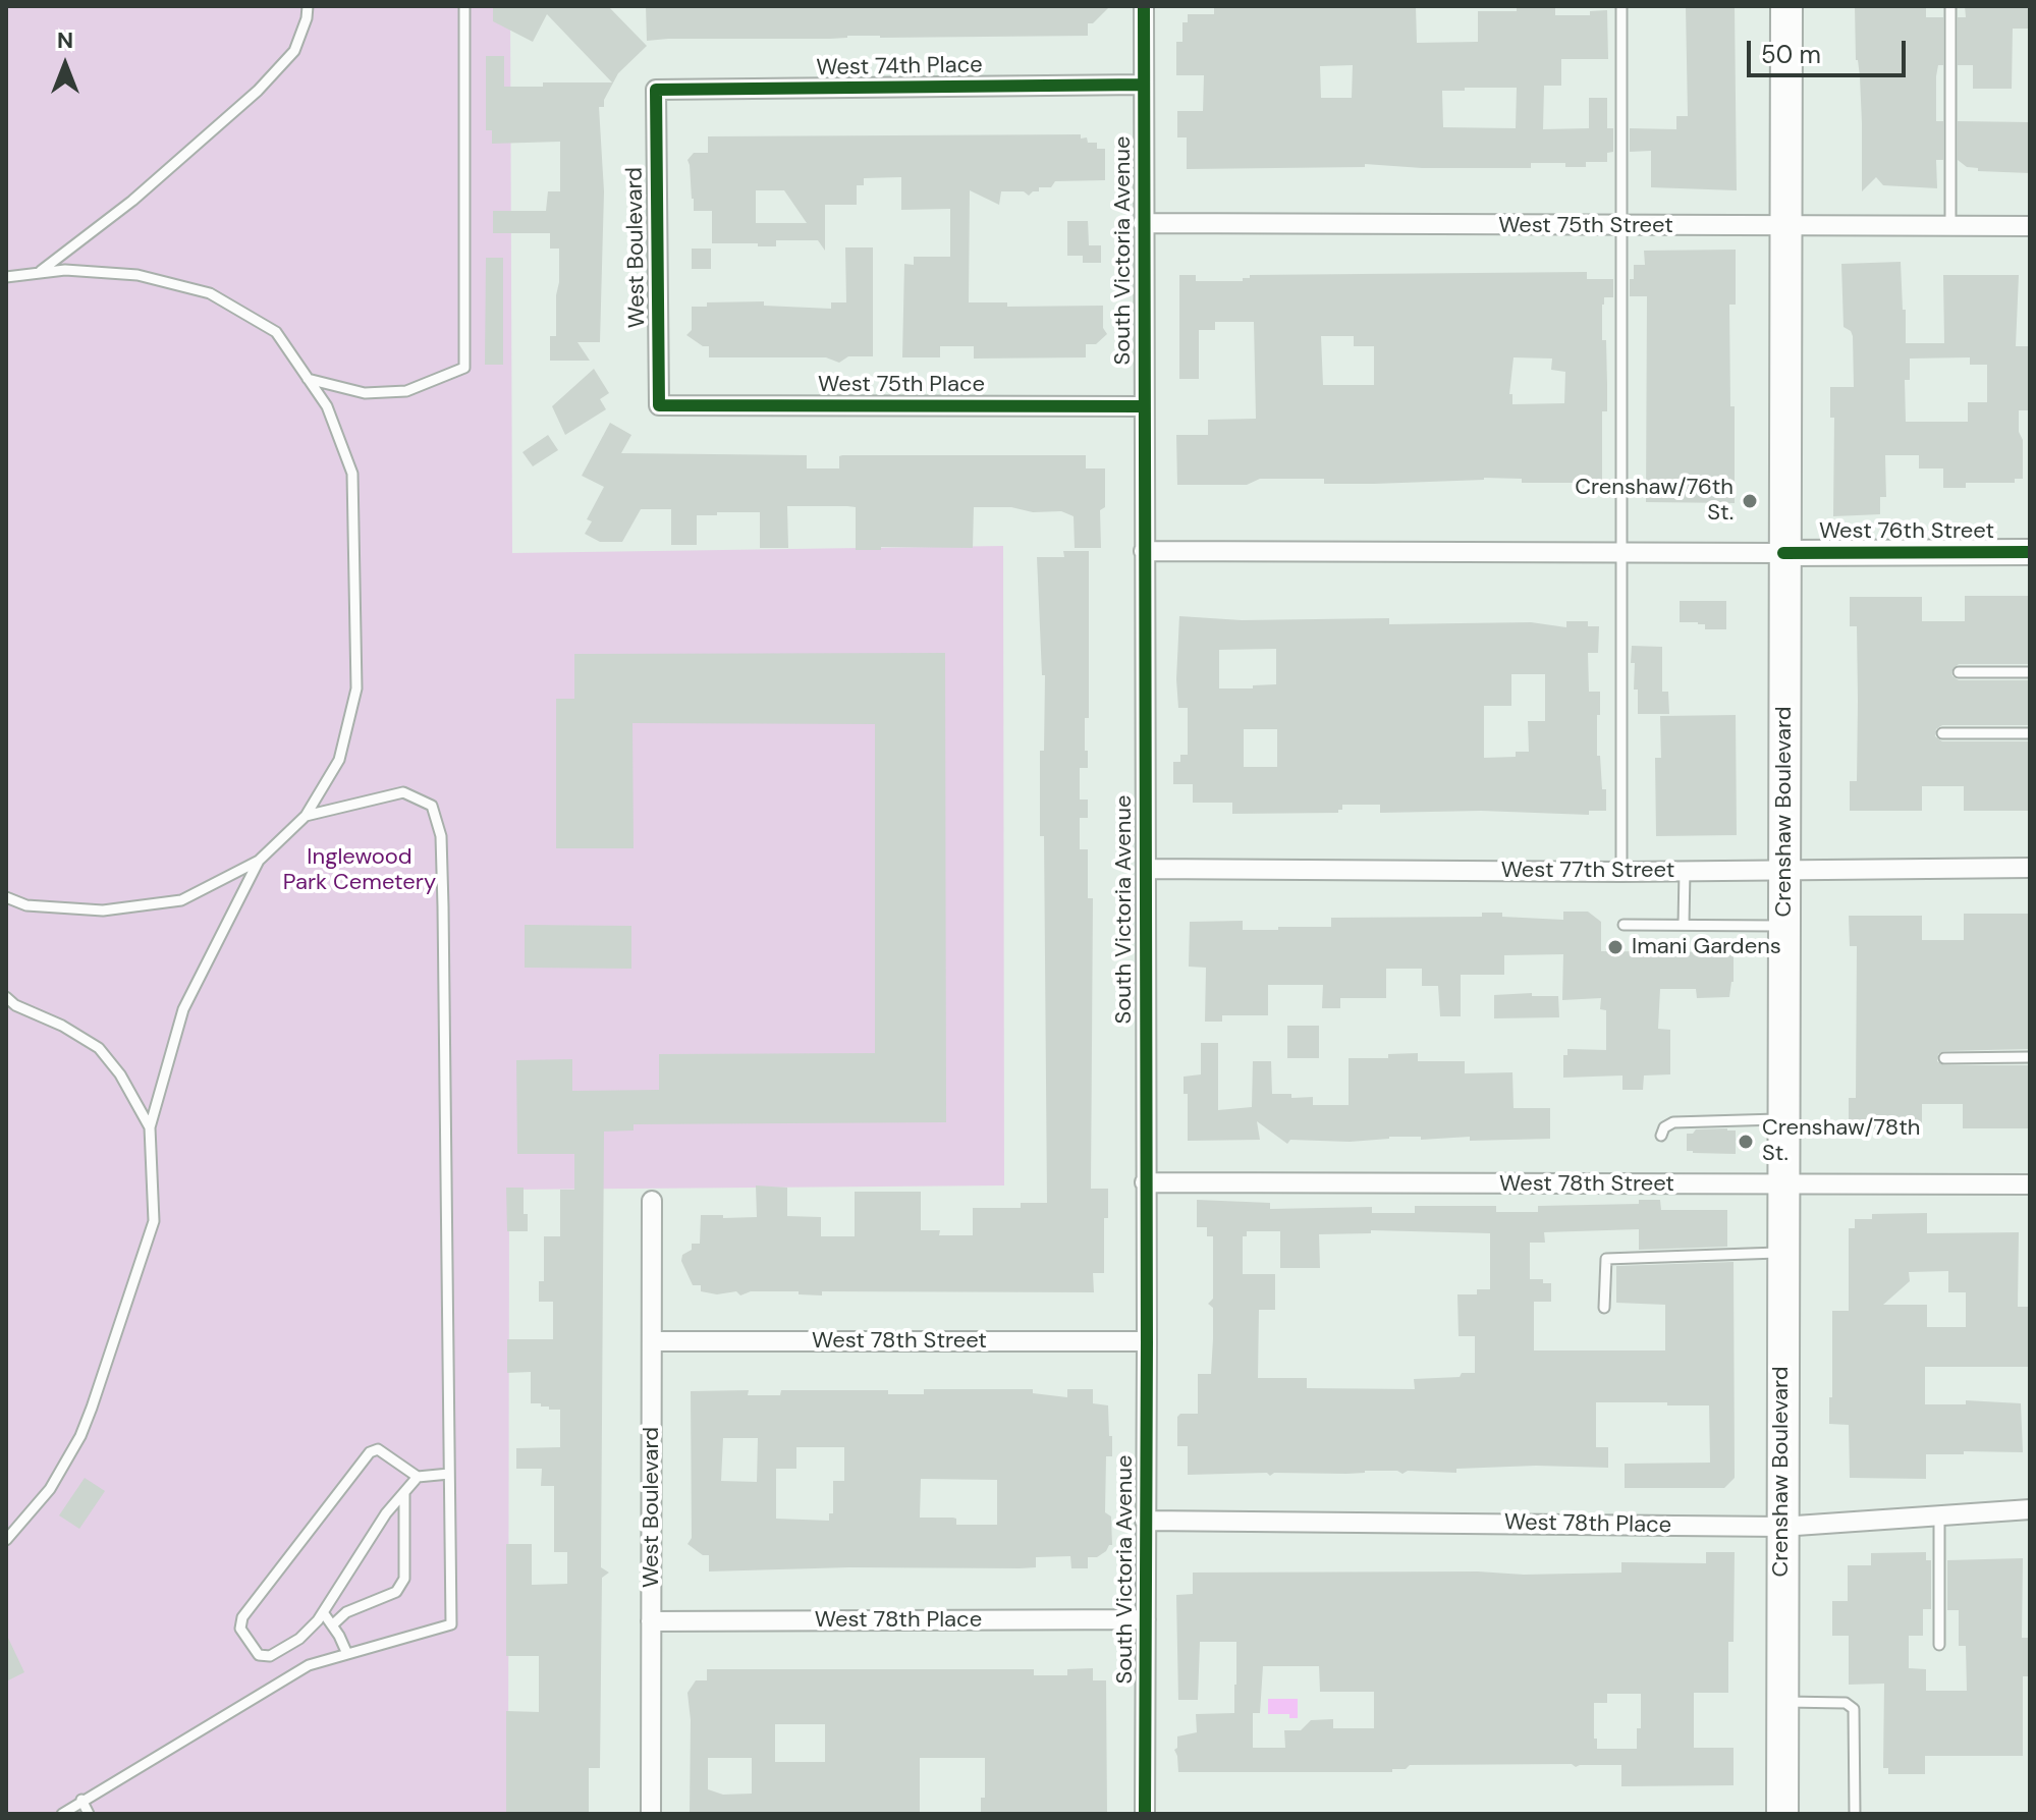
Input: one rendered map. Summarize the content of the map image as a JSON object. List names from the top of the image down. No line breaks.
{"streets":{"main road":["Crenshaw Boulevard"],"street":["West 74th Place","West 75th Street","West Boulevard","South Victoria Avenue","West 75th Place","West 76th Street","West 77th Street","West 78th Street","West 78th Place"]},"crossings":[["West 74th Place","West Boulevard"],["West 74th Place","South Victoria Avenue"],["West 75th Street","South Victoria Avenue"],["West 75th Street","Crenshaw Boulevard"],["West Boulevard","West 75th Place"],["West Boulevard","West 78th Street"],["West Boulevard","West 78th Place"],["South Victoria Avenue","West 75th Place"],["South Victoria Avenue","West 76th Street"],["South Victoria Avenue","West 77th Street"],["South Victoria Avenue","West 78th Street"],["South Victoria Avenue","West 78th Place"],["West 76th Street","Crenshaw Boulevard"],["Crenshaw Boulevard","West 77th Street"],["Crenshaw Boulevard","West 78th Street"],["Crenshaw Boulevard","West 78th Place"]],"parks":["Inglewood Park Cemetery"],"places":["Crenshaw/76th St.","Imani Gardens","Crenshaw/78th St."],"scale_bar":"50 m","north":"top"}
